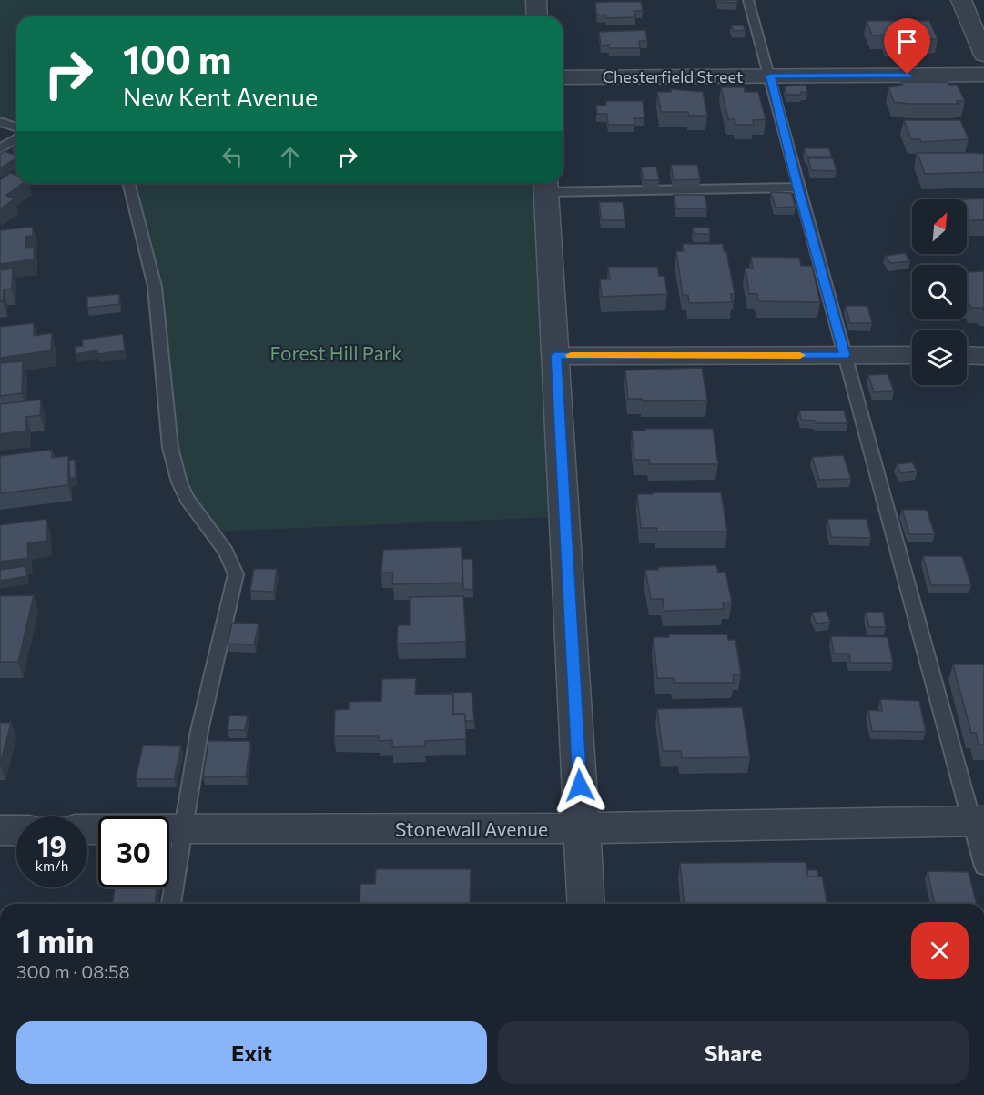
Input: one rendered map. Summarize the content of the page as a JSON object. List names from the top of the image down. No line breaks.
{"streets":{"street":["Chesterfield Street","Stonewall Avenue"]},"parks":["Forest Hill Park"],"north":"top right","page":{"turn":["100 m","New Kent Avenue"],"speed":"19 km/h","limit":"30","heading":["1 min","300 m · 08:58"],"buttons":["Exit","Share"]}}
